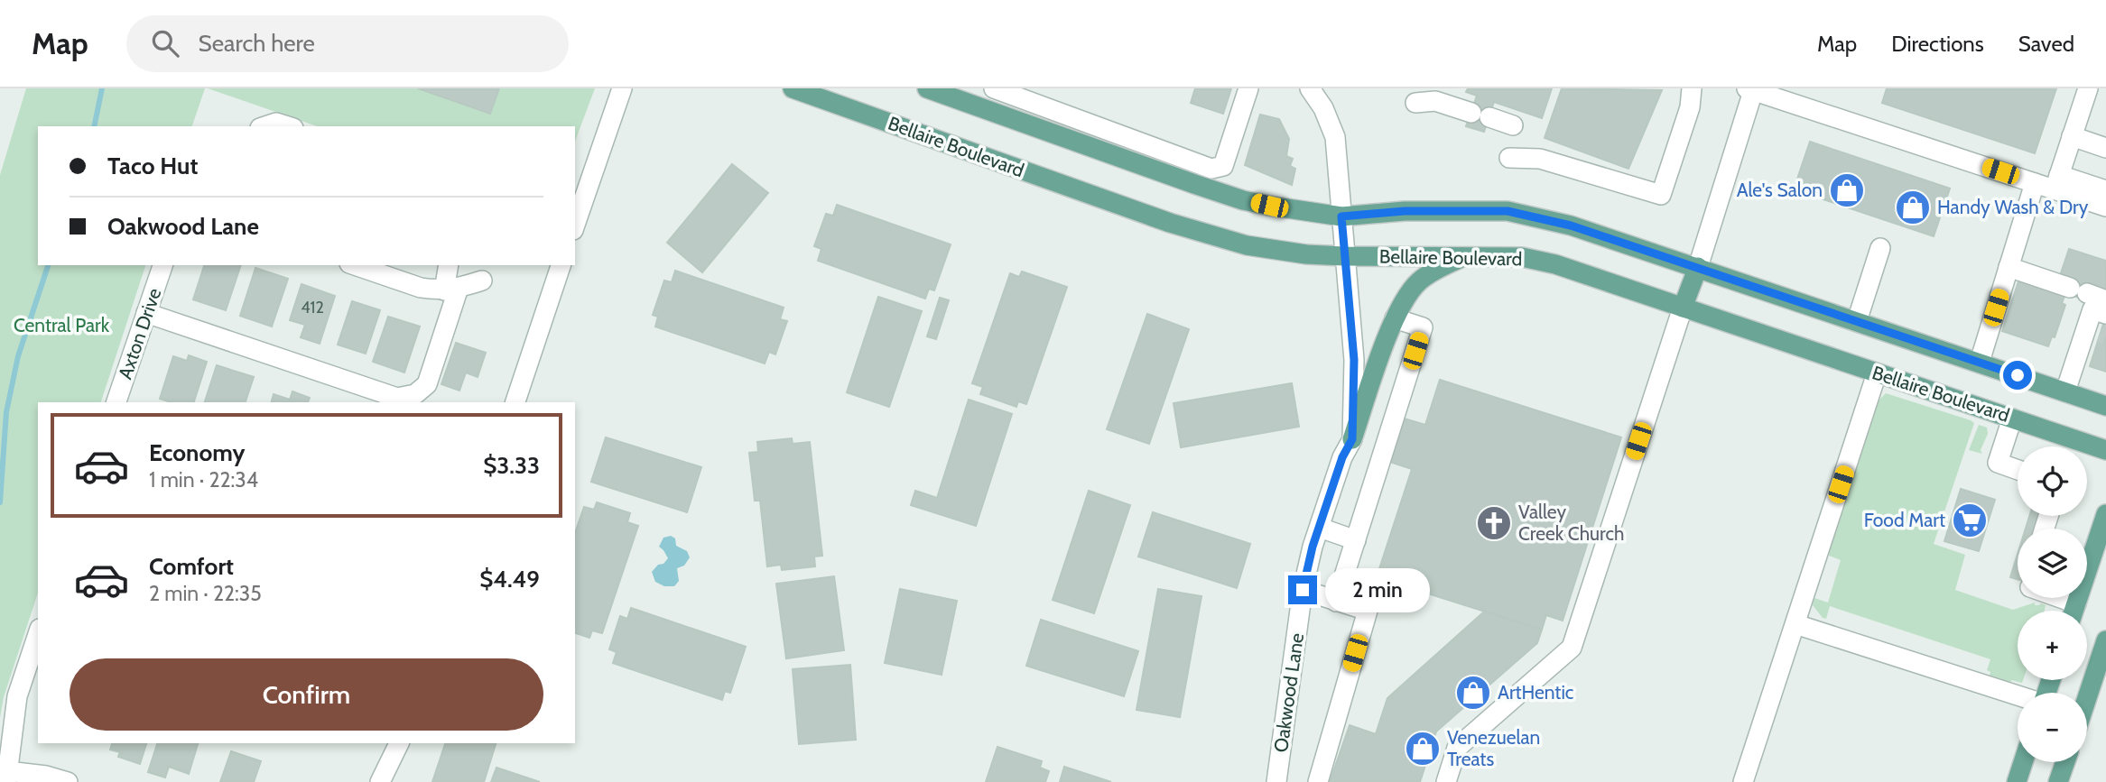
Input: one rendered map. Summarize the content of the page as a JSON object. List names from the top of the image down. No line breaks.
{"streets":{"main road":["Bellaire Boulevard"],"street":["Axton Drive","Oakwood Lane"]},"crossings":[["Bellaire Boulevard","Oakwood Lane"]],"parks":["Central Park"],"places":{"shop":["Ale's Salon","Handy Wash & Dry","ArtHentic","Venezuelan Treats"],"supermarket":["Food Mart"],"church":["Valley Creek Church"]},"house_numbers":["412"],"page":{"header":"Map","search":"Search here","nav":["Map","Directions","Saved"],"banner":["Taco Hut","Oakwood Lane"],"list":[{"name":"Economy","note":"1 min · 22:34","value":"$3.33"},{"name":"Comfort","note":"2 min · 22:35","value":"$4.49"}],"map_buttons":["+","−"],"bubble":"2 min","buttons":"Confirm"}}
